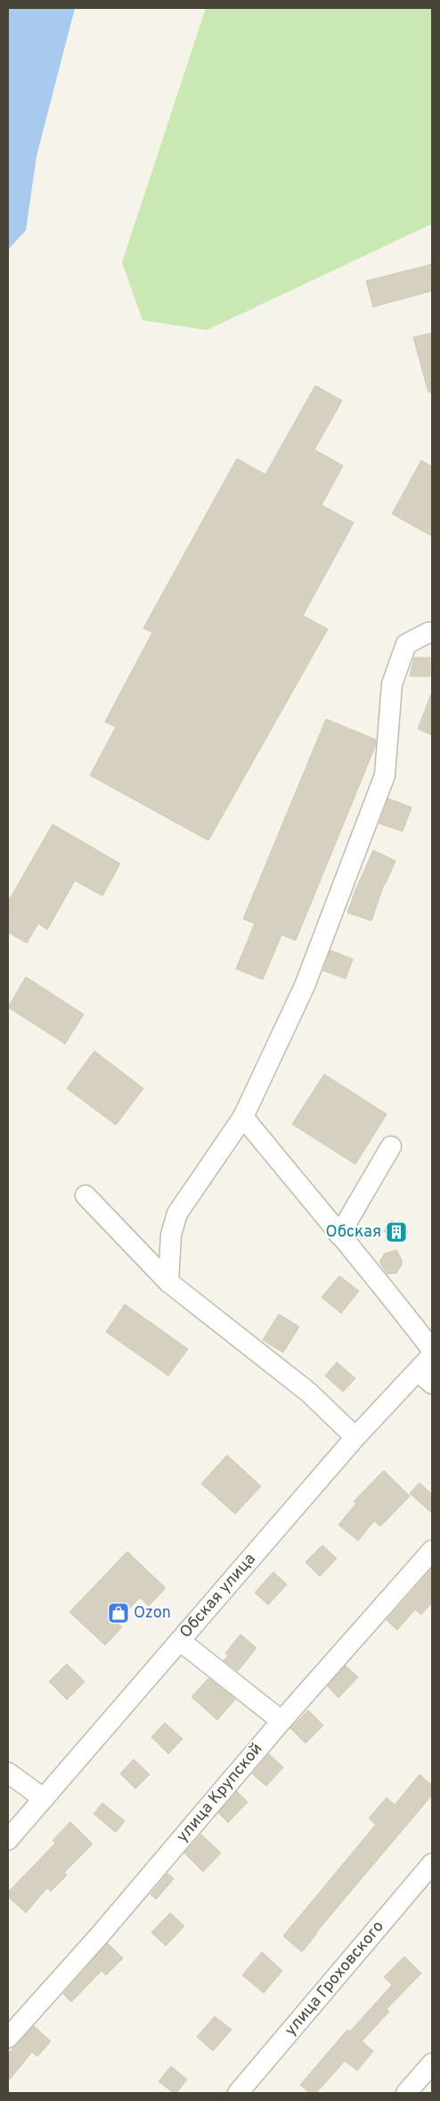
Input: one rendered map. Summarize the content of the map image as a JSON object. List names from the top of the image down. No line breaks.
{"streets":{"street":["Обская улица","улица Крупской","улица Гроховского"]},"places":{"building":["Обская"],"shop":["Ozon"]}}
